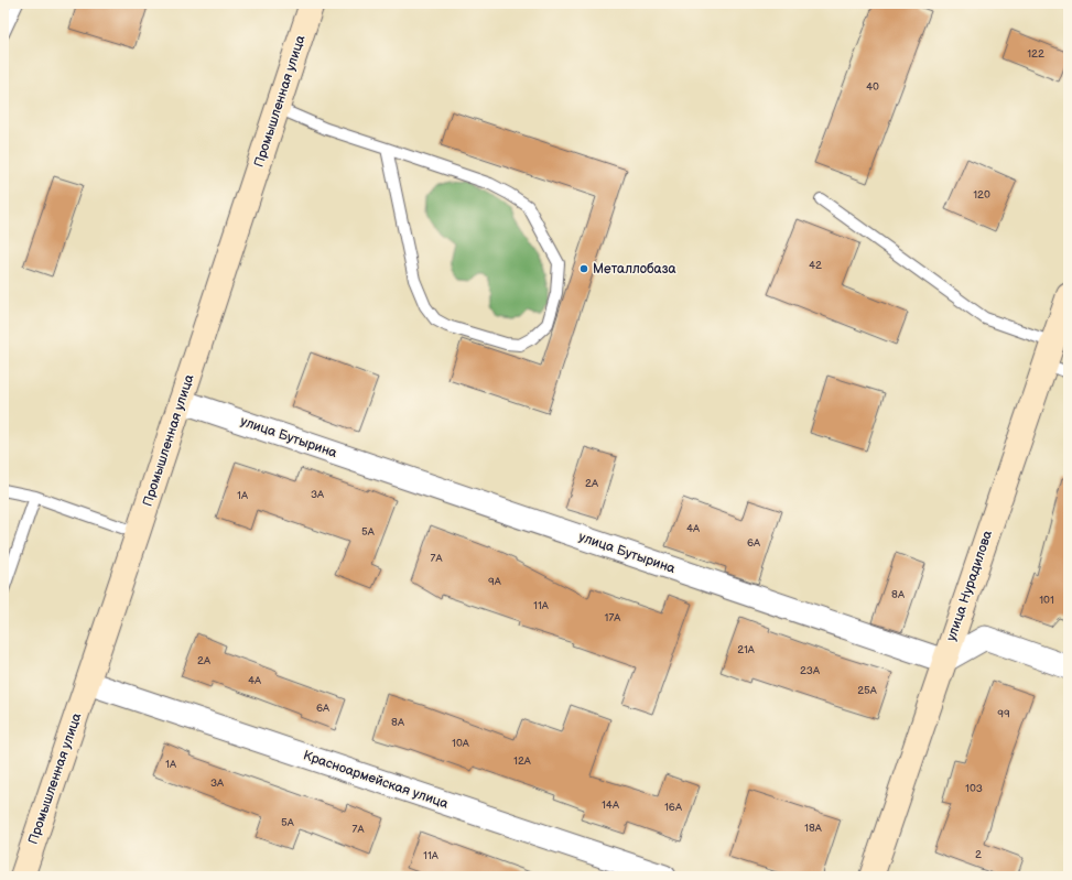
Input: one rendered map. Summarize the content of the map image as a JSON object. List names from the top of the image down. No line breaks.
{"streets":{"street":["Промышленная улица","улица Бутырина","улица Нурадилова","Красноармейская улица"]},"crossings":[["Промышленная улица","улица Бутырина"],["Промышленная улица","Красноармейская улица"],["улица Бутырина","улица Нурадилова"]],"places":["Металлобаза"],"house_numbers":["122","40","120","42","2А","3А","1А","4А","5А","6А","7А","9А","8А","101","11А","17А","21А","2А","23А","4А","25А","6А","99","8А","10А","12А","1А","3А","103","14А","16А","5А","18А","7А","2","11А"]}
